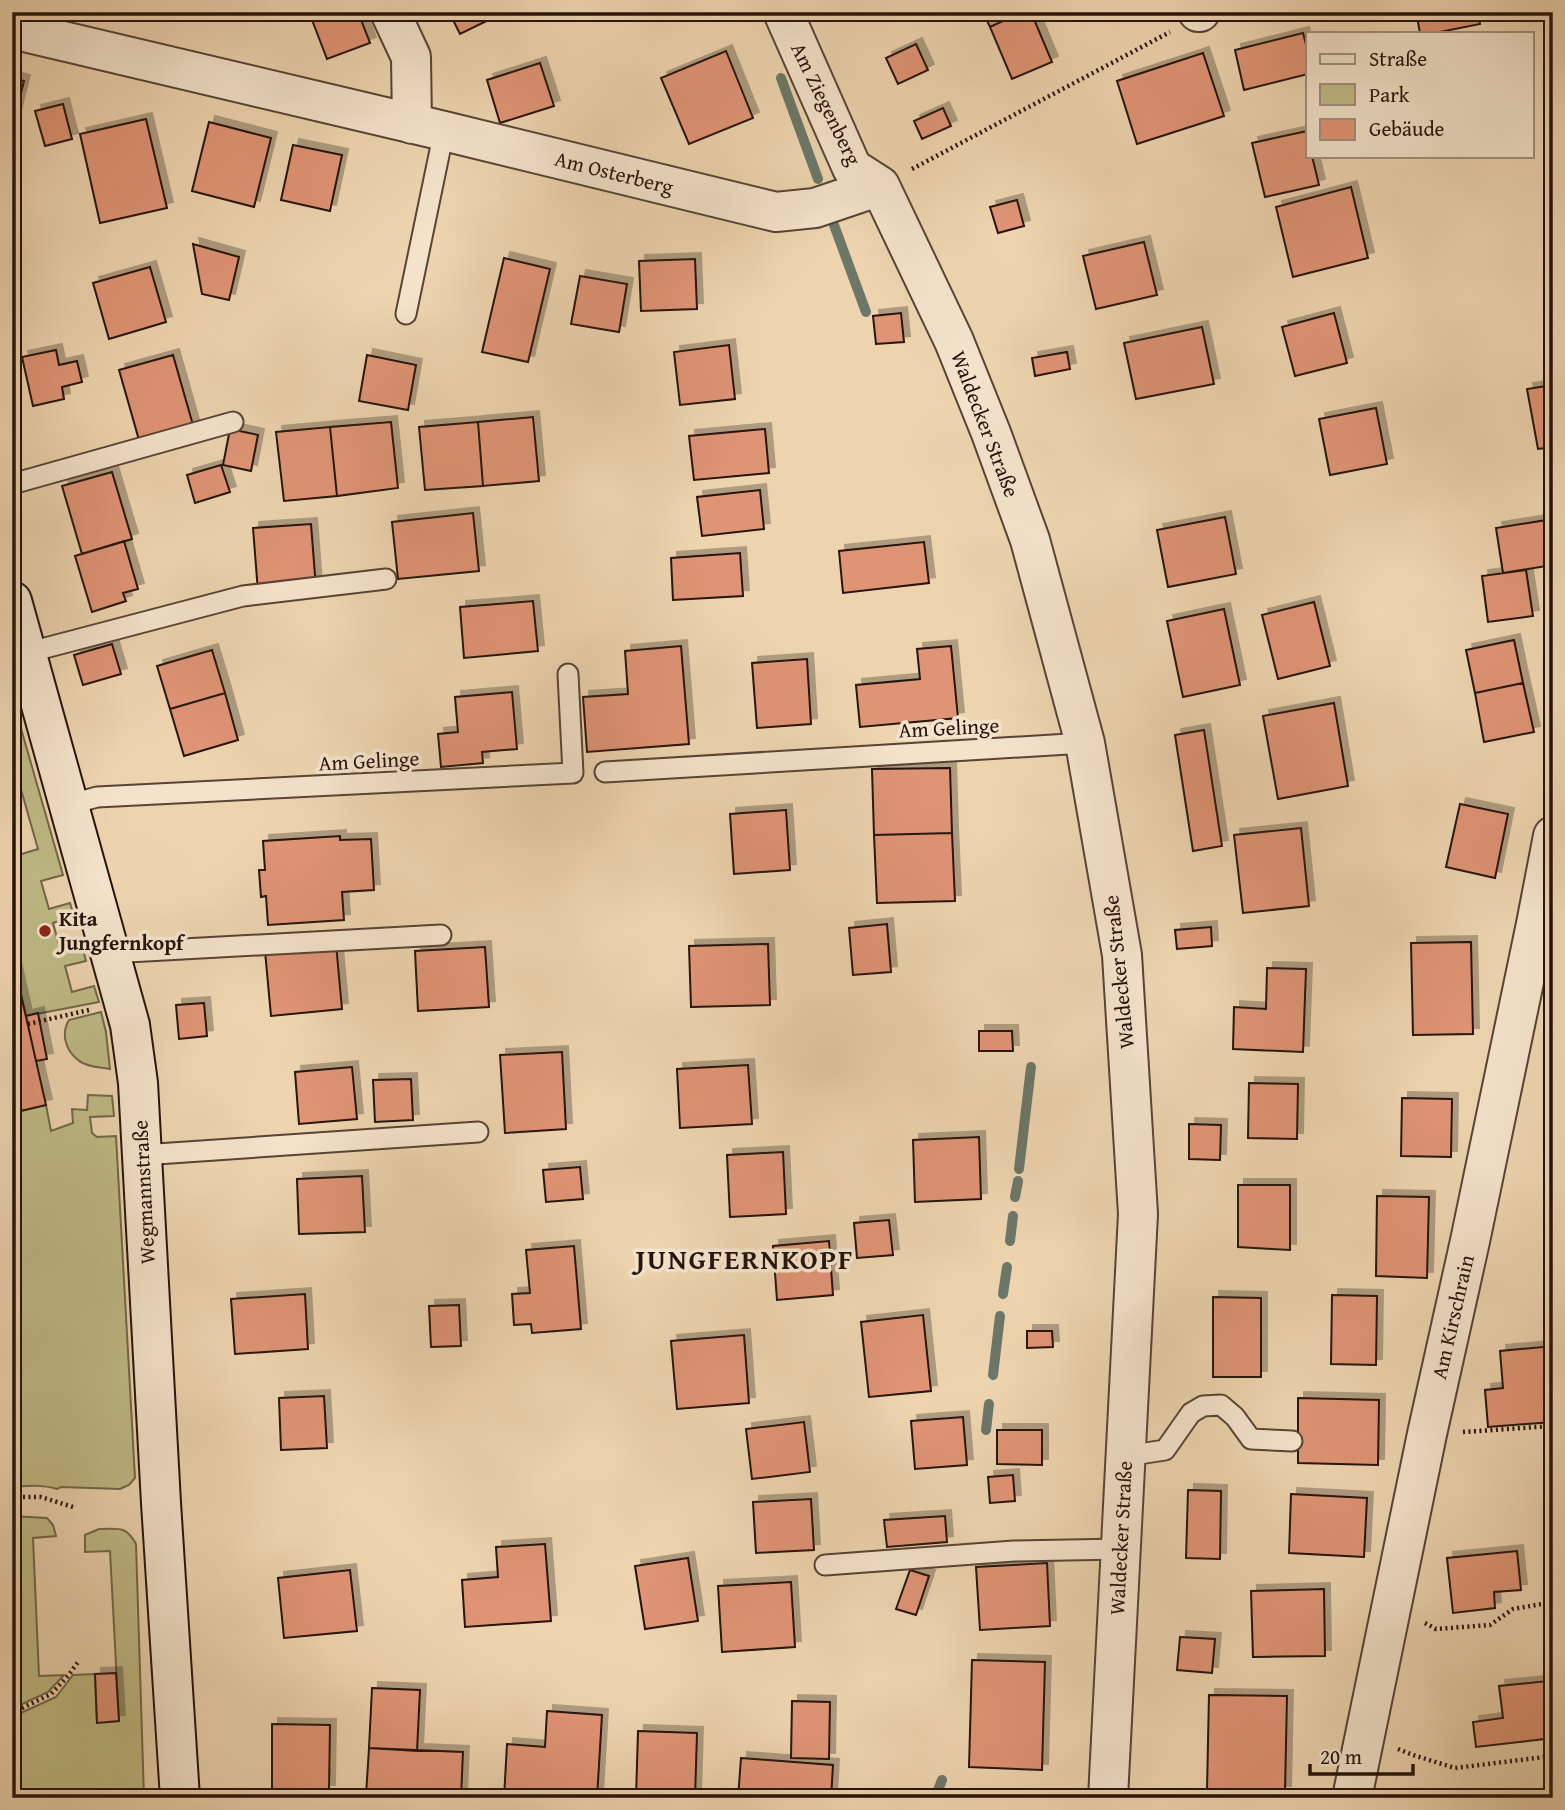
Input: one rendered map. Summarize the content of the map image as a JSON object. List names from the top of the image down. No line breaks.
{"streets":{"street":["Am Ziegenberg","Am Osterberg","Waldecker Straße","Wegmannstraße","Am Kirschrain"],"lane":["Am Gelinge"]},"crossings":[["Am Ziegenberg","Am Osterberg"],["Am Ziegenberg","Waldecker Straße"],["Am Osterberg","Waldecker Straße"],["Waldecker Straße","Am Gelinge"],["Am Gelinge","Wegmannstraße"]],"districts":["JUNGFERNKOPF"],"places":["Kita Jungfernkopf"],"legend":["Straße","Park","Gebäude"],"scale_bar":"20 m"}
